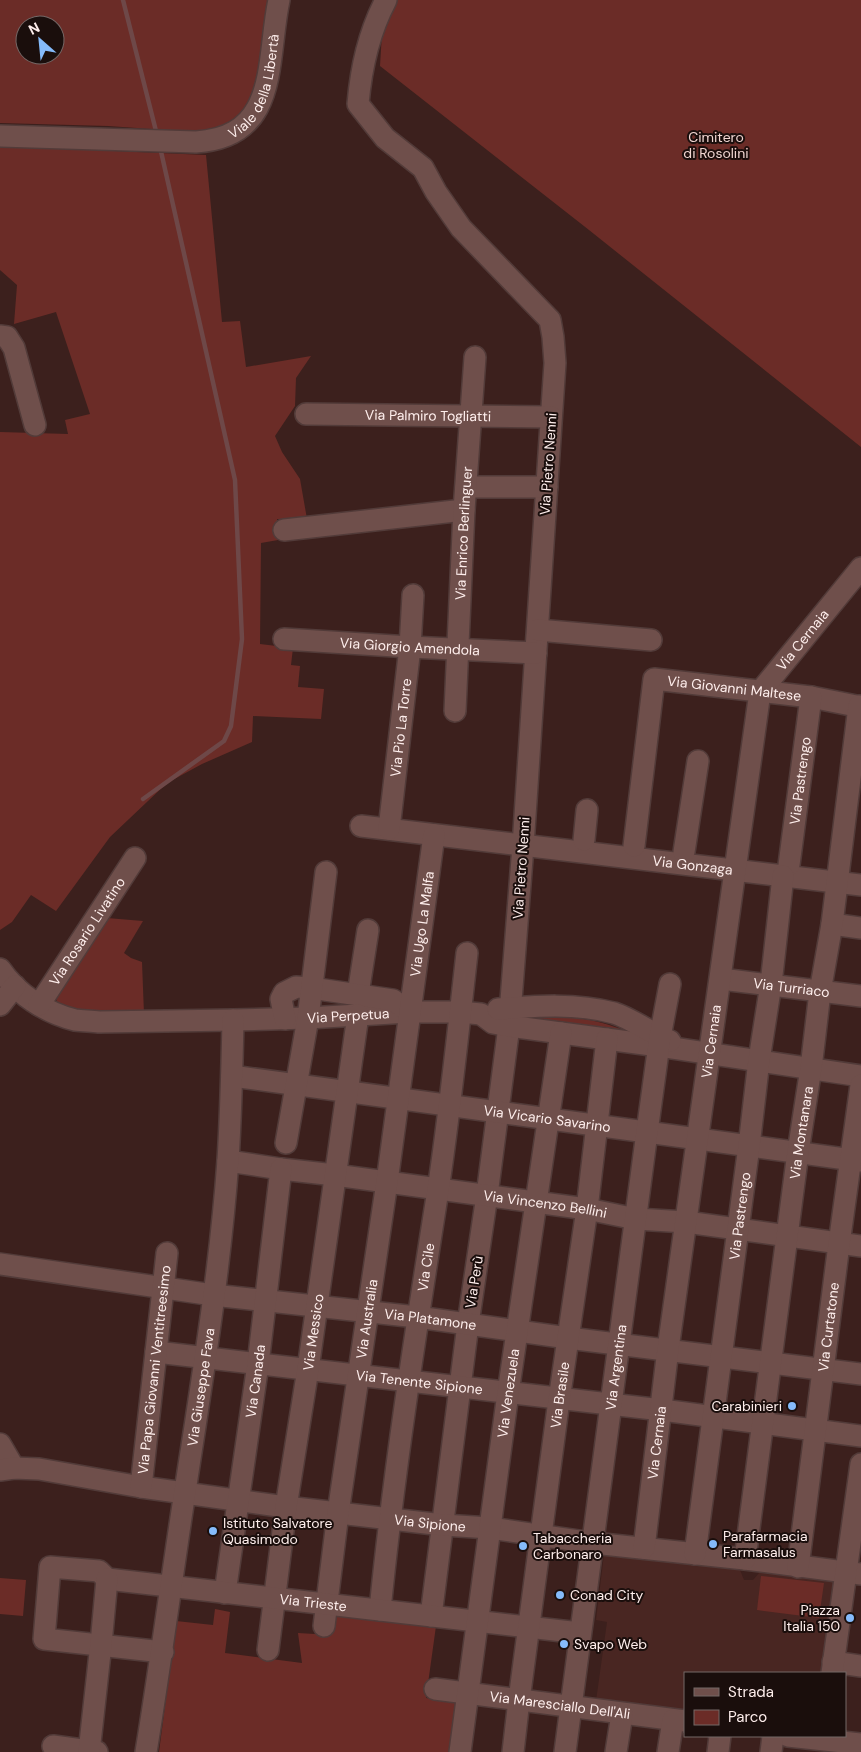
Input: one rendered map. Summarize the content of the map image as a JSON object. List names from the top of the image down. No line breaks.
{"streets":{"street":["Viale della Libertà","Via Palmiro Togliatti","Via Pietro Nenni","Via Enrico Berlinguer","Via Cernaia","Via Giorgio Amendola","Via Giovanni Maltese","Via Pio La Torre","Via Pastrengo","Via Gonzaga","Via Ugo La Malfa","Via Rosario Livatino","Via Turriaco","Via Perpetua","Via Vicario Savarino","Via Montanara","Via Vincenzo Bellini","Via Cile","Via Perù","Via Australia","Via Platamone","Via Curtatone","Via Messico","Via Argentina","Via Papa Giovanni Ventitreesimo","Via Canada","Via Tenente Sipione","Via Giuseppe Fava","Via Venezuela","Via Brasile","Via Sipione","Via Trieste","Via Maresciallo Dell'Ali"]},"crossings":[["Via Palmiro Togliatti","Via Pietro Nenni"],["Via Palmiro Togliatti","Via Enrico Berlinguer"],["Via Pietro Nenni","Via Giorgio Amendola"],["Via Pietro Nenni","Via Gonzaga"],["Via Pietro Nenni","Via Perpetua"],["Via Pietro Nenni","Via Perù"],["Via Enrico Berlinguer","Via Giorgio Amendola"],["Via Cernaia","Via Giovanni Maltese"],["Via Cernaia","Via Gonzaga"],["Via Cernaia","Via Turriaco"],["Via Cernaia","Via Vicario Savarino"],["Via Cernaia","Via Vincenzo Bellini"],["Via Cernaia","Via Platamone"],["Via Cernaia","Via Tenente Sipione"],["Via Cernaia","Via Sipione"],["Via Giorgio Amendola","Via Pio La Torre"],["Via Giovanni Maltese","Via Pastrengo"],["Via Giovanni Maltese","Via Gonzaga"],["Via Giovanni Maltese","Via Montanara"],["Via Pastrengo","Via Gonzaga"],["Via Pastrengo","Via Turriaco"],["Via Pastrengo","Via Vicario Savarino"],["Via Pastrengo","Via Vincenzo Bellini"],["Via Pastrengo","Via Platamone"],["Via Pastrengo","Via Tenente Sipione"],["Via Pastrengo","Via Sipione"],["Via Gonzaga","Via Montanara"],["Via Ugo La Malfa","Via Perpetua"],["Via Ugo La Malfa","Via Australia"],["Via Rosario Livatino","Via Perpetua"],["Via Turriaco","Via Montanara"],["Via Perpetua","Via Cile"],["Via Perpetua","Via Perù"],["Via Perpetua","Via Australia"],["Via Perpetua","Via Messico"],["Via Perpetua","Via Argentina"],["Via Perpetua","Via Giuseppe Fava"],["Via Perpetua","Via Venezuela"],["Via Perpetua","Via Brasile"],["Via Vicario Savarino","Via Montanara"],["Via Vicario Savarino","Via Cile"],["Via Vicario Savarino","Via Perù"],["Via Vicario Savarino","Via Australia"],["Via Vicario Savarino","Via Curtatone"],["Via Vicario Savarino","Via Messico"],["Via Vicario Savarino","Via Argentina"],["Via Vicario Savarino","Via Giuseppe Fava"],["Via Vicario Savarino","Via Venezuela"],["Via Vicario Savarino","Via Brasile"],["Via Montanara","Via Vincenzo Bellini"],["Via Montanara","Via Platamone"],["Via Montanara","Via Tenente Sipione"],["Via Montanara","Via Sipione"],["Via Vincenzo Bellini","Via Cile"],["Via Vincenzo Bellini","Via Perù"],["Via Vincenzo Bellini","Via Australia"],["Via Vincenzo Bellini","Via Curtatone"],["Via Vincenzo Bellini","Via Messico"],["Via Vincenzo Bellini","Via Argentina"],["Via Vincenzo Bellini","Via Canada"],["Via Vincenzo Bellini","Via Giuseppe Fava"],["Via Vincenzo Bellini","Via Venezuela"],["Via Vincenzo Bellini","Via Brasile"],["Via Cile","Via Platamone"],["Via Cile","Via Tenente Sipione"],["Via Cile","Via Sipione"],["Via Cile","Via Trieste"],["Via Perù","Via Platamone"],["Via Perù","Via Tenente Sipione"],["Via Perù","Via Sipione"],["Via Perù","Via Trieste"],["Via Australia","Via Platamone"],["Via Australia","Via Tenente Sipione"],["Via Australia","Via Sipione"],["Via Australia","Via Trieste"],["Via Platamone","Via Curtatone"],["Via Platamone","Via Messico"],["Via Platamone","Via Argentina"],["Via Platamone","Via Papa Giovanni Ventitreesimo"],["Via Platamone","Via Canada"],["Via Platamone","Via Giuseppe Fava"],["Via Platamone","Via Venezuela"],["Via Platamone","Via Brasile"],["Via Curtatone","Via Tenente Sipione"],["Via Curtatone","Via Sipione"],["Via Messico","Via Tenente Sipione"],["Via Messico","Via Sipione"],["Via Messico","Via Trieste"],["Via Argentina","Via Tenente Sipione"],["Via Argentina","Via Sipione"],["Via Argentina","Via Trieste"],["Via Argentina","Via Maresciallo Dell'Ali"],["Via Papa Giovanni Ventitreesimo","Via Tenente Sipione"],["Via Papa Giovanni Ventitreesimo","Via Sipione"],["Via Canada","Via Tenente Sipione"],["Via Canada","Via Sipione"],["Via Canada","Via Trieste"],["Via Tenente Sipione","Via Giuseppe Fava"],["Via Tenente Sipione","Via Venezuela"],["Via Tenente Sipione","Via Brasile"],["Via Giuseppe Fava","Via Sipione"],["Via Giuseppe Fava","Via Trieste"],["Via Venezuela","Via Sipione"],["Via Venezuela","Via Trieste"],["Via Venezuela","Via Maresciallo Dell'Ali"],["Via Brasile","Via Sipione"],["Via Brasile","Via Trieste"],["Via Brasile","Via Maresciallo Dell'Ali"]],"parks":["Cimitero di Rosolini"],"places":["Carabinieri","Istituto Salvatore Quasimodo","Parafarmacia Farmasalus","Tabaccheria Carbonaro","Conad City","Piazza Italia 150","Svapo Web"],"legend":["Strada","Parco"],"north":"top left"}
